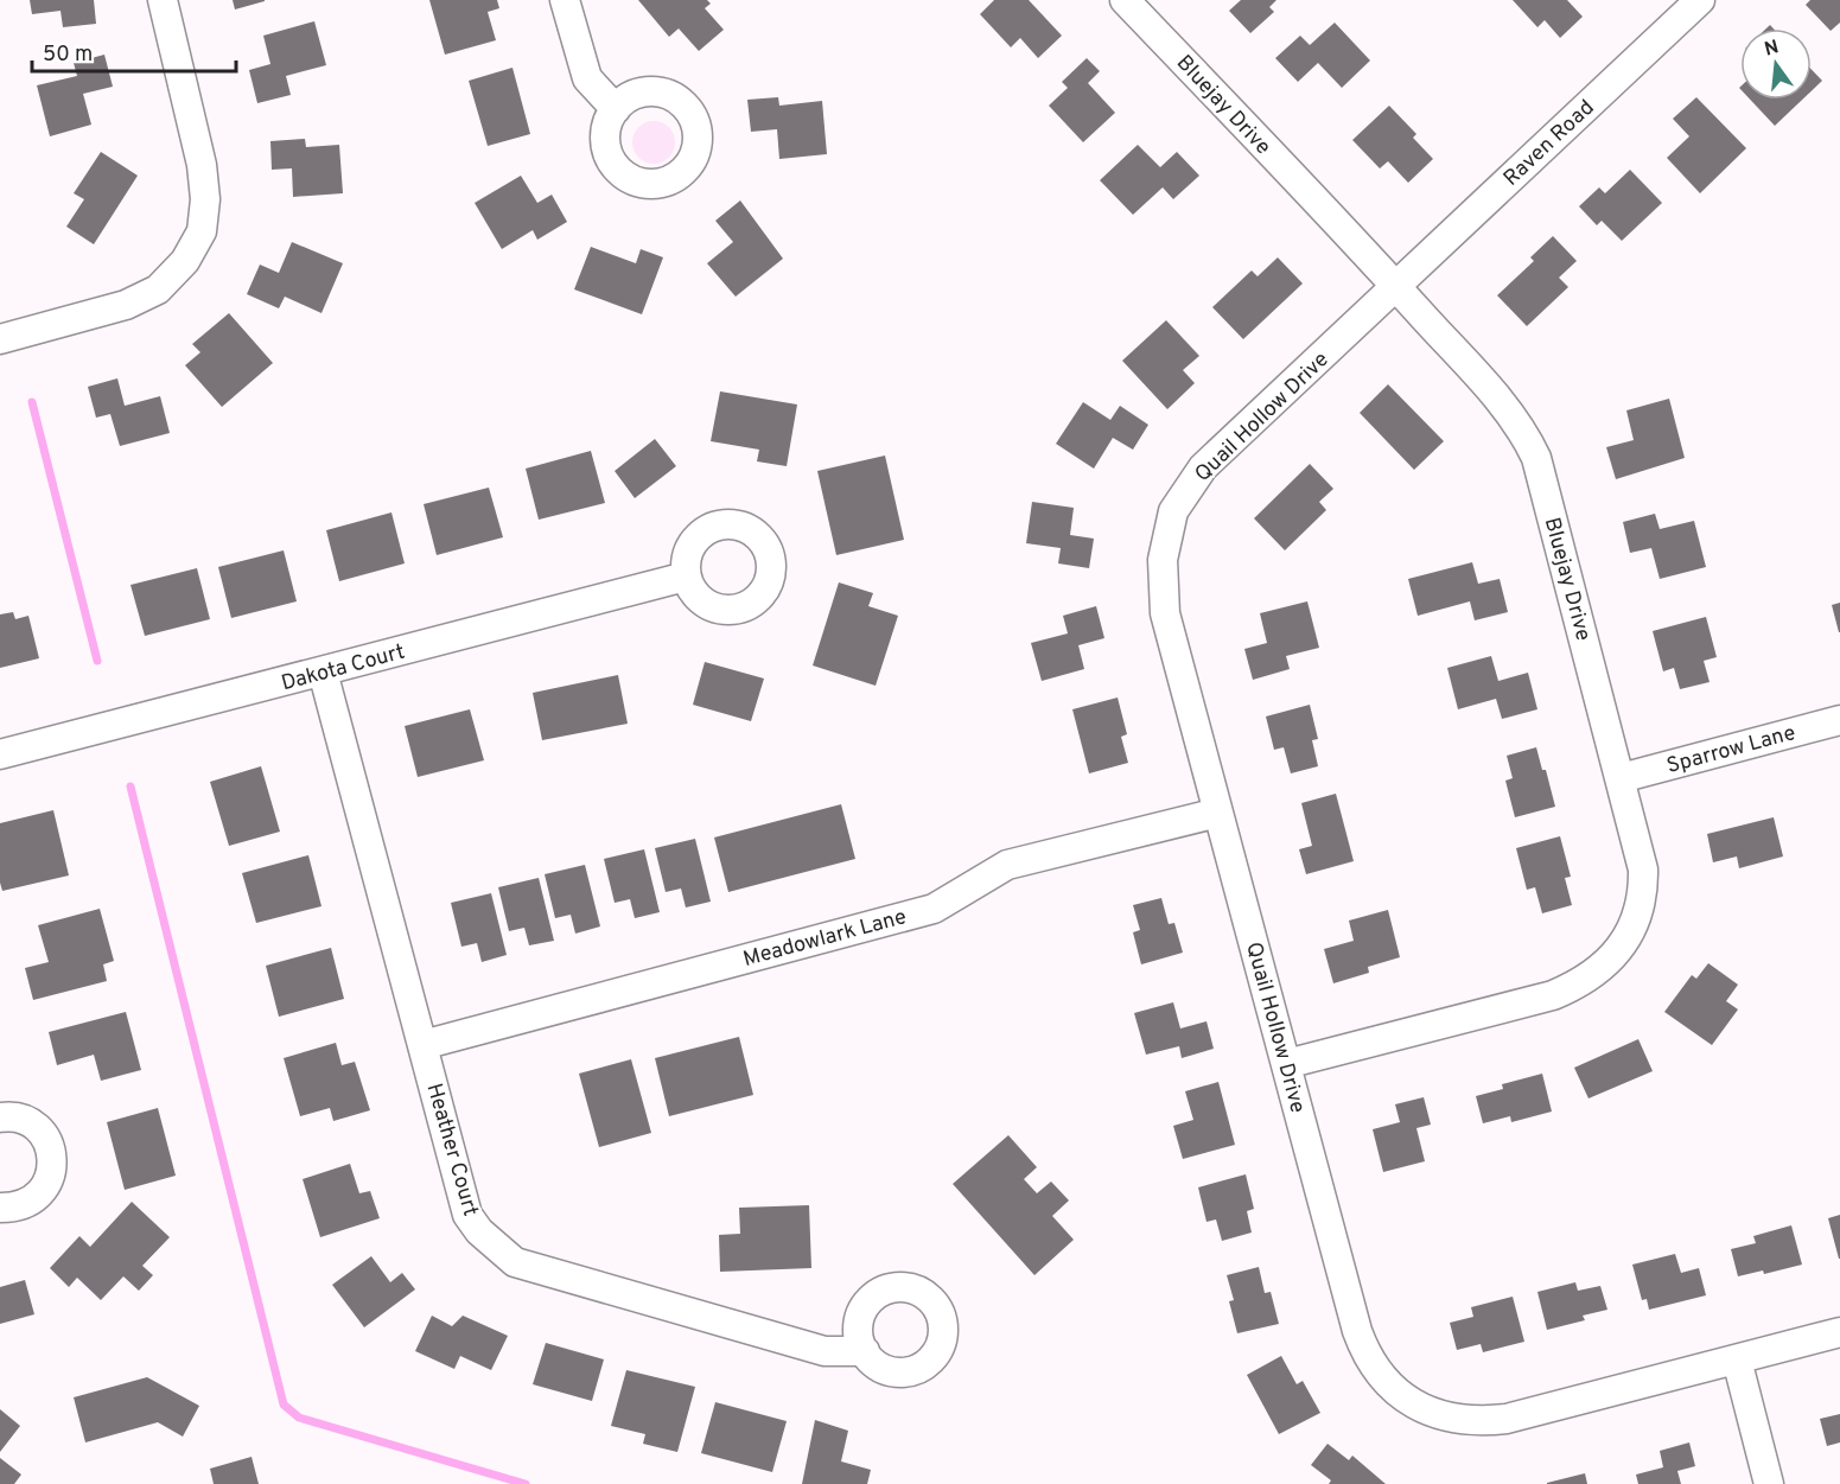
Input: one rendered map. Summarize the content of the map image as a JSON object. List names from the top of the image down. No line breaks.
{"streets":{"street":["Bluejay Drive","Raven Road","Quail Hollow Drive","Dakota Court","Sparrow Lane","Meadowlark Lane","Heather Court"]},"crossings":[["Bluejay Drive","Raven Road"],["Bluejay Drive","Quail Hollow Drive"],["Bluejay Drive","Sparrow Lane"],["Raven Road","Quail Hollow Drive"],["Quail Hollow Drive","Meadowlark Lane"],["Dakota Court","Heather Court"],["Meadowlark Lane","Heather Court"]],"scale_bar":"50 m","north":"top"}
